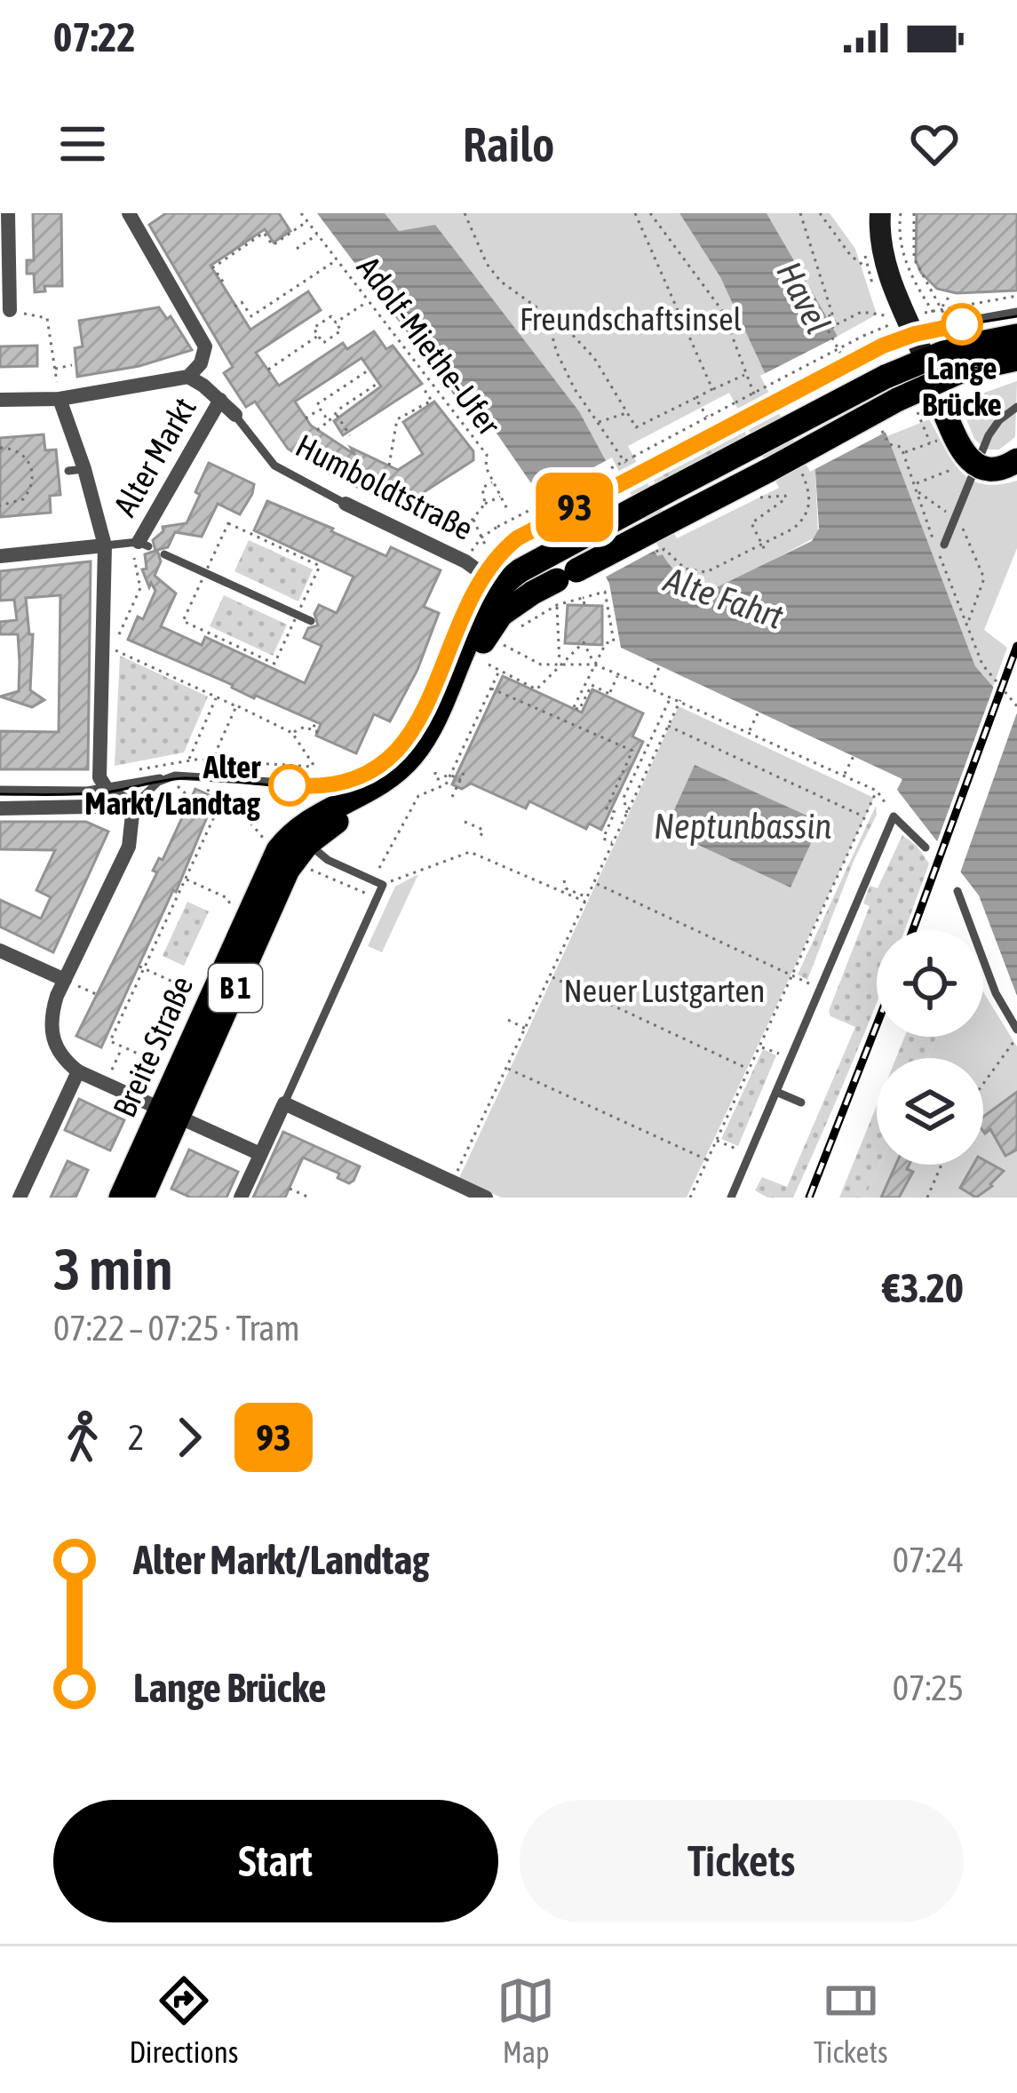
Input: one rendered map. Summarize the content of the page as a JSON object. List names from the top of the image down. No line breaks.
{"streets":{"main road":["B 1","Breite Straße"],"street":["Alter Markt","Humboldtstraße"],"path":["Adolf-Miethe-Ufer"]},"crossings":[["Alter Markt","Humboldtstraße"],["Humboldtstraße","Breite Straße"],["B 1","Breite Straße"]],"water":["Havel","Alte Fahrt","Neptunbassin"],"parks":["Freundschaftsinsel","Neuer Lustgarten"],"places":["Lange Brücke","Alter Markt/Landtag"],"lines":["tram line 93"],"page":{"status":"07:22","header":"Railo","on_map":"93","heading":["3 min","07:22 – 07:25 · Tram","€3.20"],"legs":["2","93"],"list":[{"name":"Alter Markt/Landtag","value":"07:24"},{"name":"Lange Brücke","value":"07:25"}],"buttons":["Start","Tickets"],"tabs":["Directions","Map","Tickets"]}}
